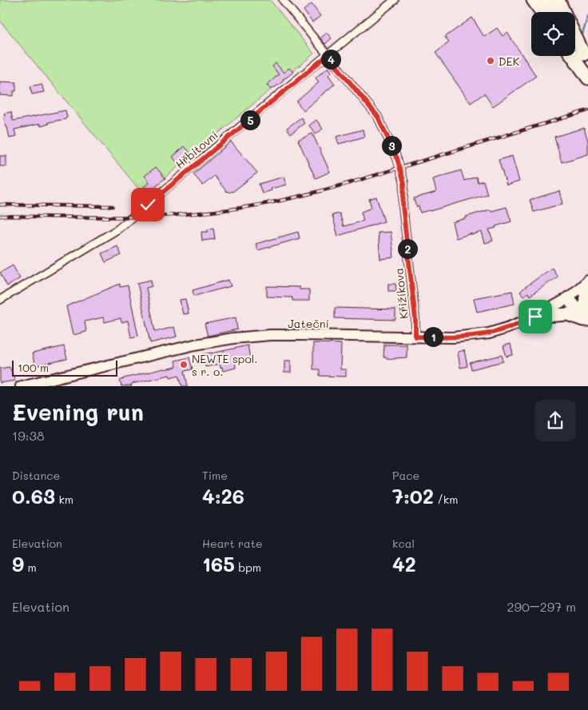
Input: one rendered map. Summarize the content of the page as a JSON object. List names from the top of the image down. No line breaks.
{"streets":{"main road":["Jateční"],"street":["Hřbitovní","Křižíkova"]},"crossings":[["Hřbitovní","Křižíkova"],["Křižíkova","Jateční"]],"places":["DEK","NEWTE spol. s r. o."],"scale_bar":"100 m","page":{"pins":["4","5","3","2","1"],"scale":"100 m","heading":["Evening run","19:38"],"stats":[["Distance","0.63 km"],["Time","4:26"],["Pace","7:02 /km"],["Elevation","9 m"],["Heart rate","165 bpm"],["kcal","42"]],"chart":["Elevation","290–297 m"]}}
